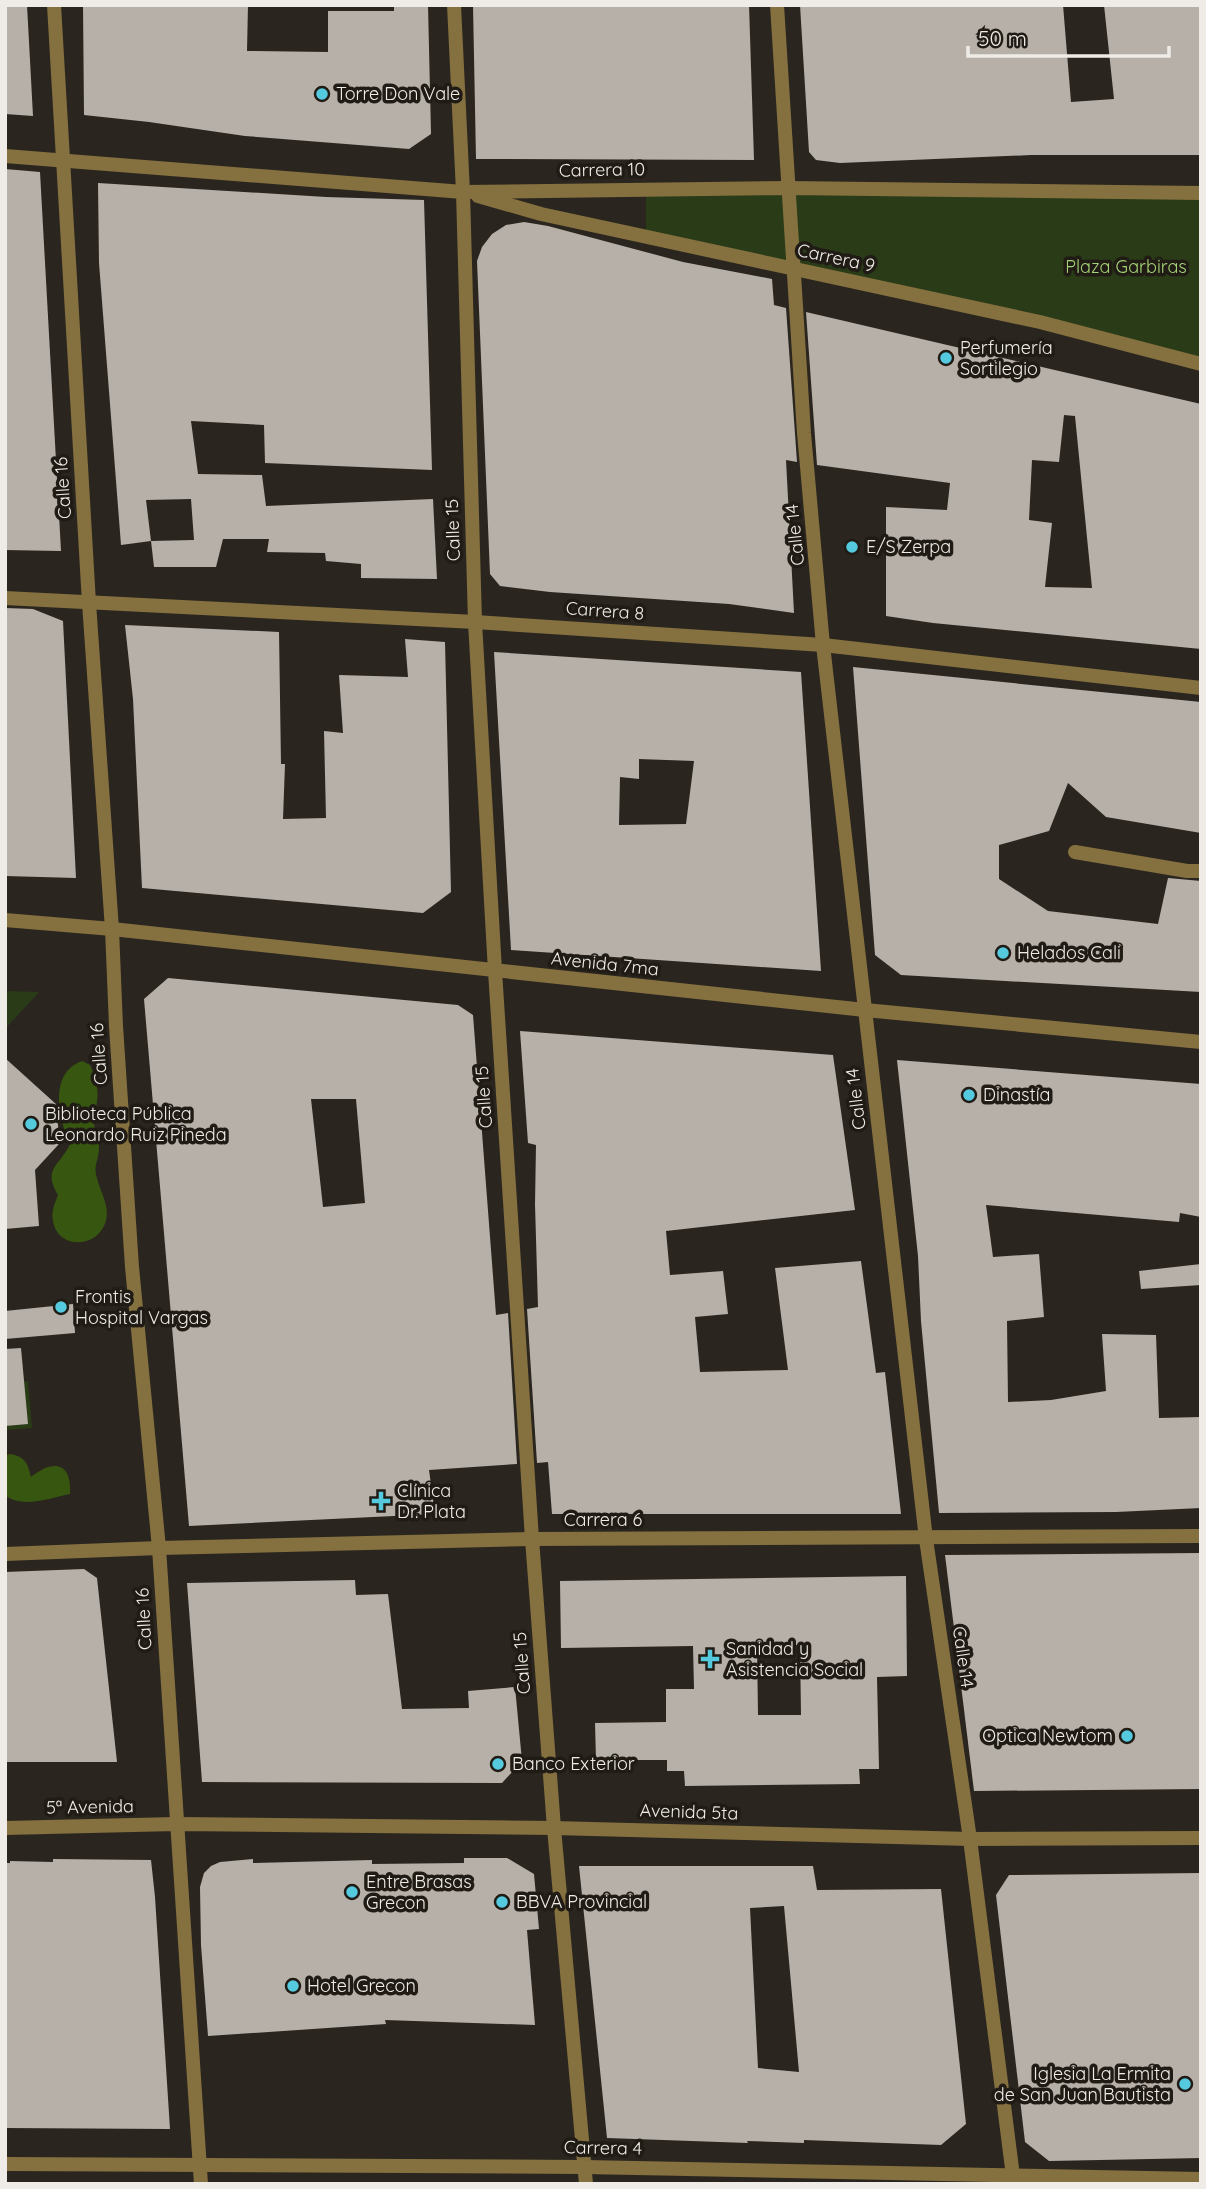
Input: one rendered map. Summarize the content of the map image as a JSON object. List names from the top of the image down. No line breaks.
{"streets":{"street":["Carrera 10","Carrera 9","Calle 16","Calle 15","Calle 14","Carrera 8","Avenida 7ma","Carrera 6","5ª Avenida","Avenida 5ta","Carrera 4"]},"crossings":[["Carrera 10","Carrera 9"],["Carrera 10","Calle 16"],["Carrera 10","Calle 15"],["Carrera 10","Calle 14"],["Carrera 9","Calle 15"],["Carrera 9","Calle 14"],["Calle 16","Carrera 8"],["Calle 16","Avenida 7ma"],["Calle 16","Carrera 6"],["Calle 16","5ª Avenida"],["Calle 16","Avenida 5ta"],["Calle 16","Carrera 4"],["Calle 15","Carrera 8"],["Calle 15","Avenida 7ma"],["Calle 15","Carrera 6"],["Calle 15","Avenida 5ta"],["Calle 15","Carrera 4"],["Calle 14","Carrera 8"],["Calle 14","Avenida 7ma"],["Calle 14","Carrera 6"],["Calle 14","Avenida 5ta"],["Calle 14","Carrera 4"],["5ª Avenida","Avenida 5ta"]],"parks":["Plaza Garbiras"],"places":{"other":["Torre Don Vale","Perfumería Sortilegio","E/S Zerpa","Helados Cali","Dinastía","Biblioteca Pública Leonardo Ruiz Pineda","Frontis Hospital Vargas","Optica Newtom","Banco Exterior","Entre Brasas Grecon","BBVA Provincial","Hotel Grecon","Iglesia La Ermita de San Juan Bautista"],"health":["Clínica Dr. Plata","Sanidad y Asistencia Social"]},"scale_bar":"50 m"}
